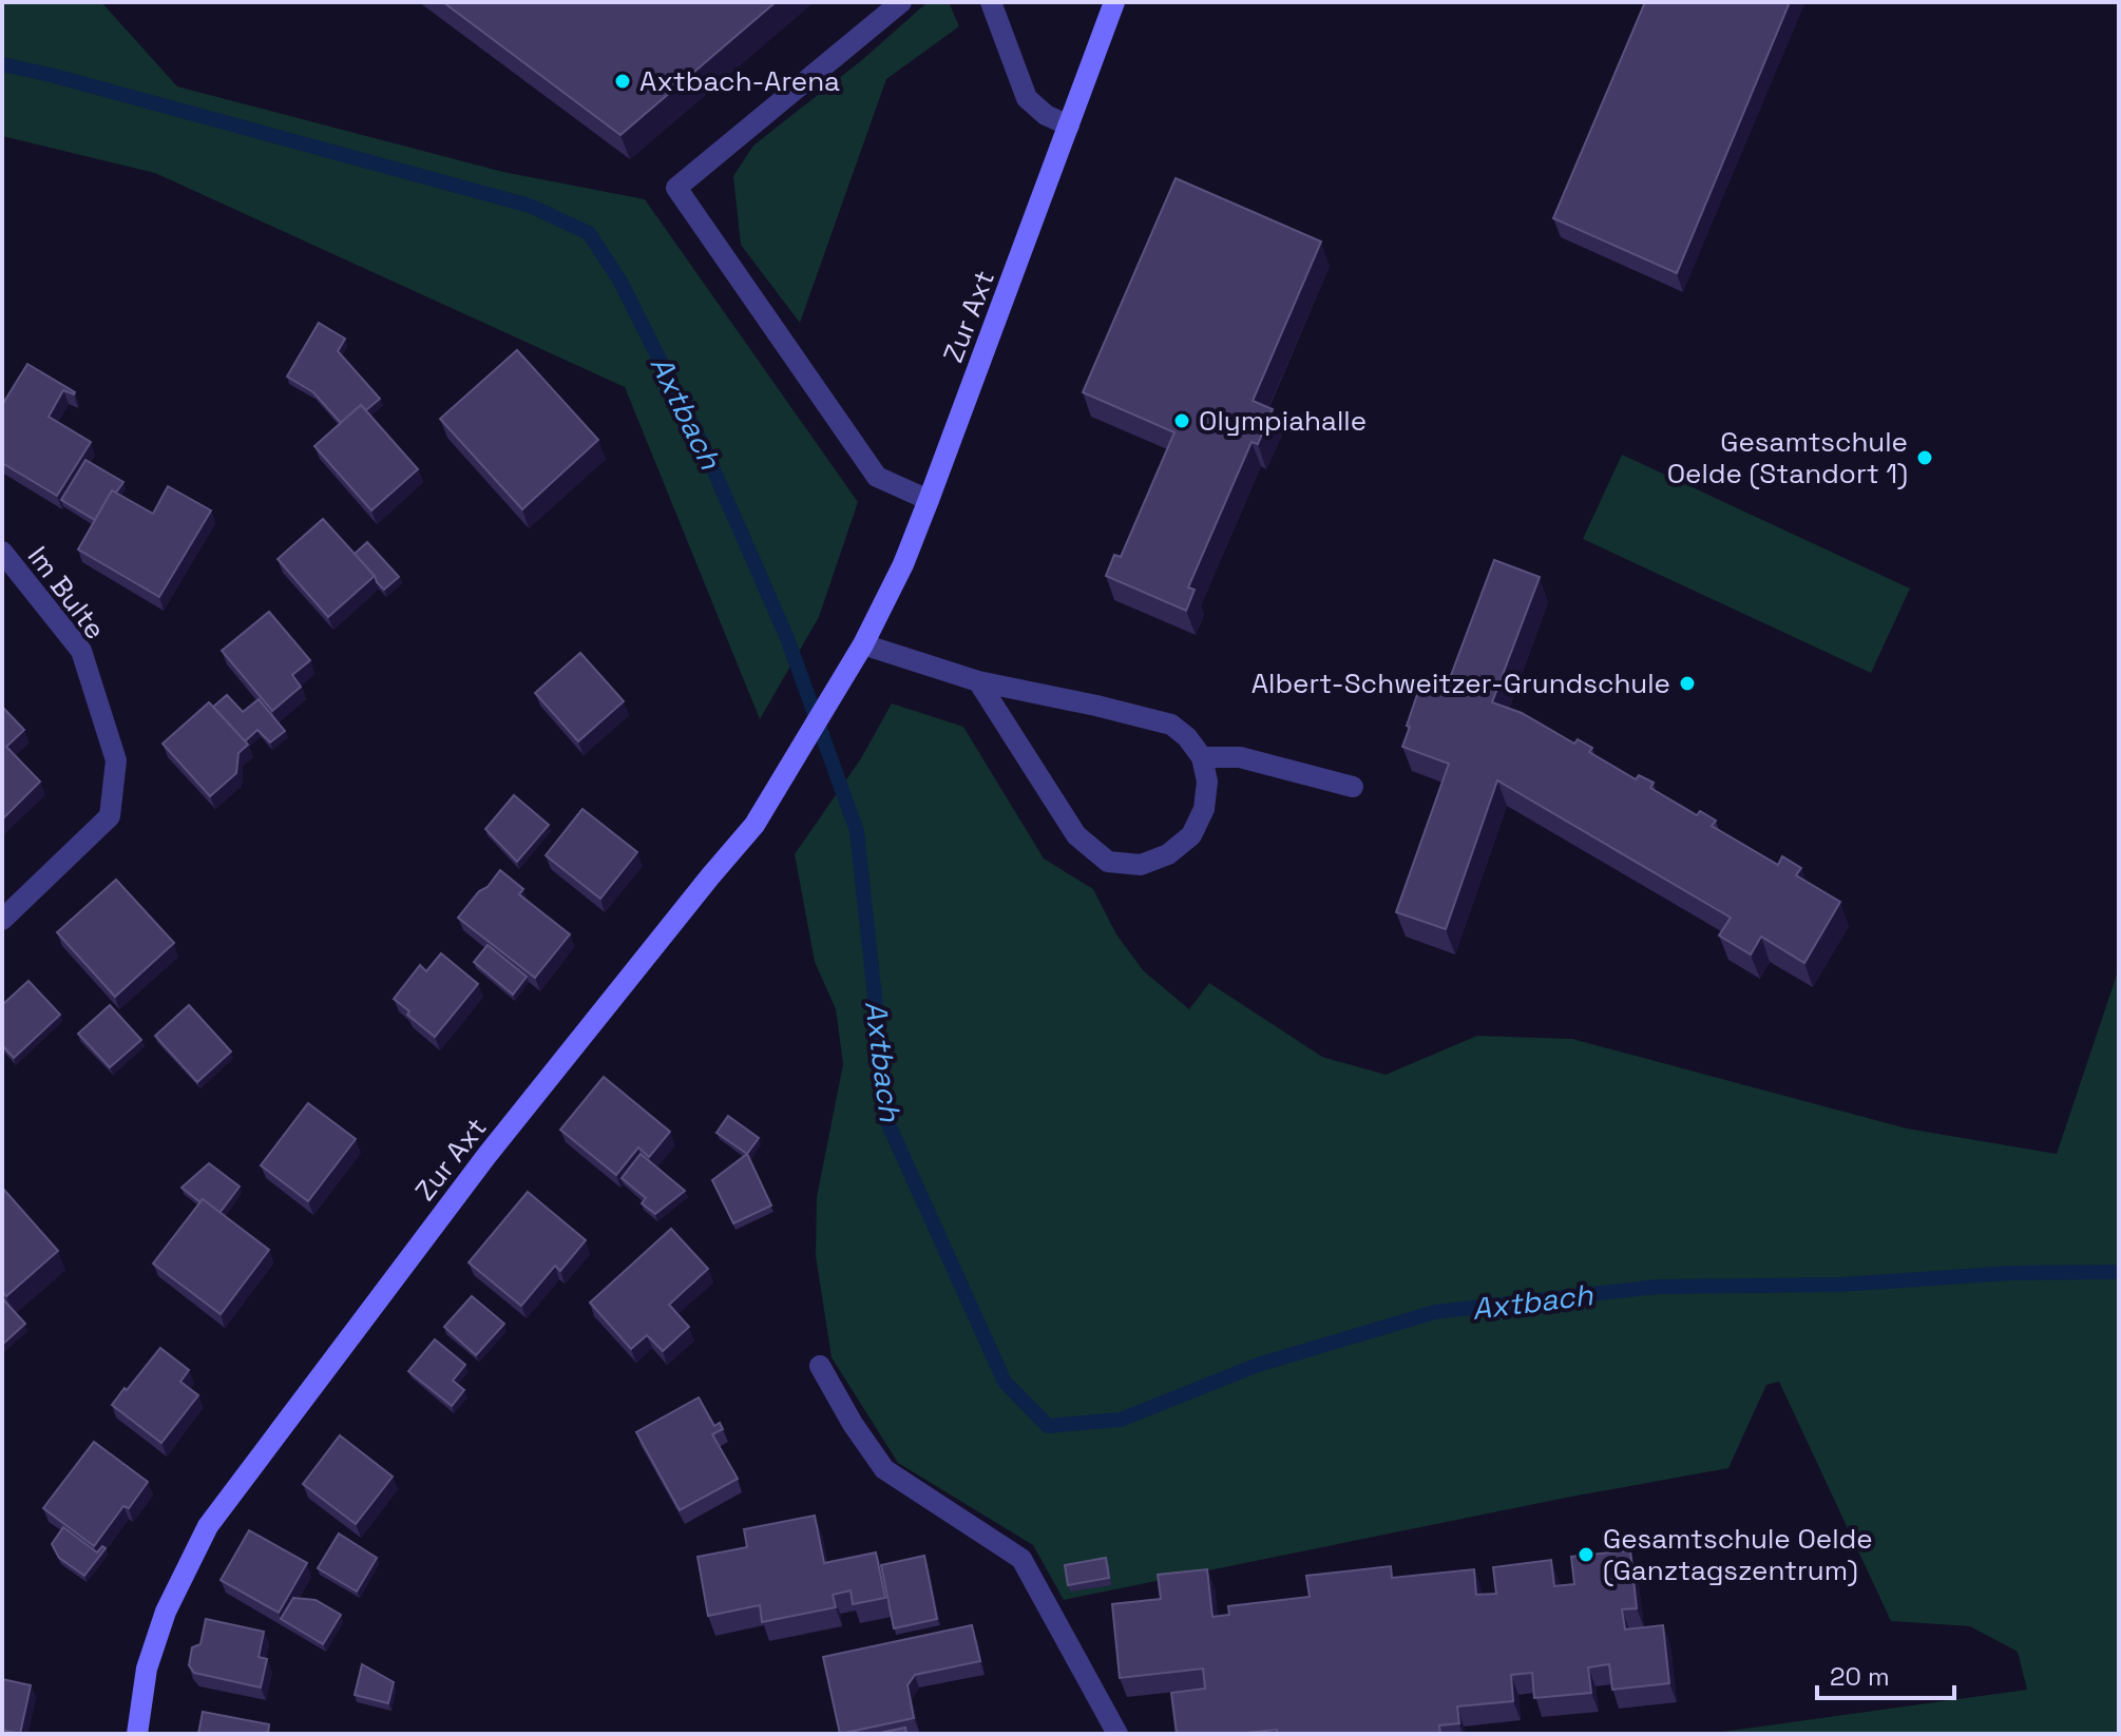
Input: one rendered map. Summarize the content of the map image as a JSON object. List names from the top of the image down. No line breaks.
{"streets":{"street":["Zur Axt","Im Bulte"]},"water":["Axtbach"],"places":["Axtbach-Arena","Olympiahalle","Gesamtschule Oelde (Standort 1)","Albert-Schweitzer-Grundschule","Gesamtschule Oelde (Ganztagszentrum)"],"scale_bar":"20 m"}
